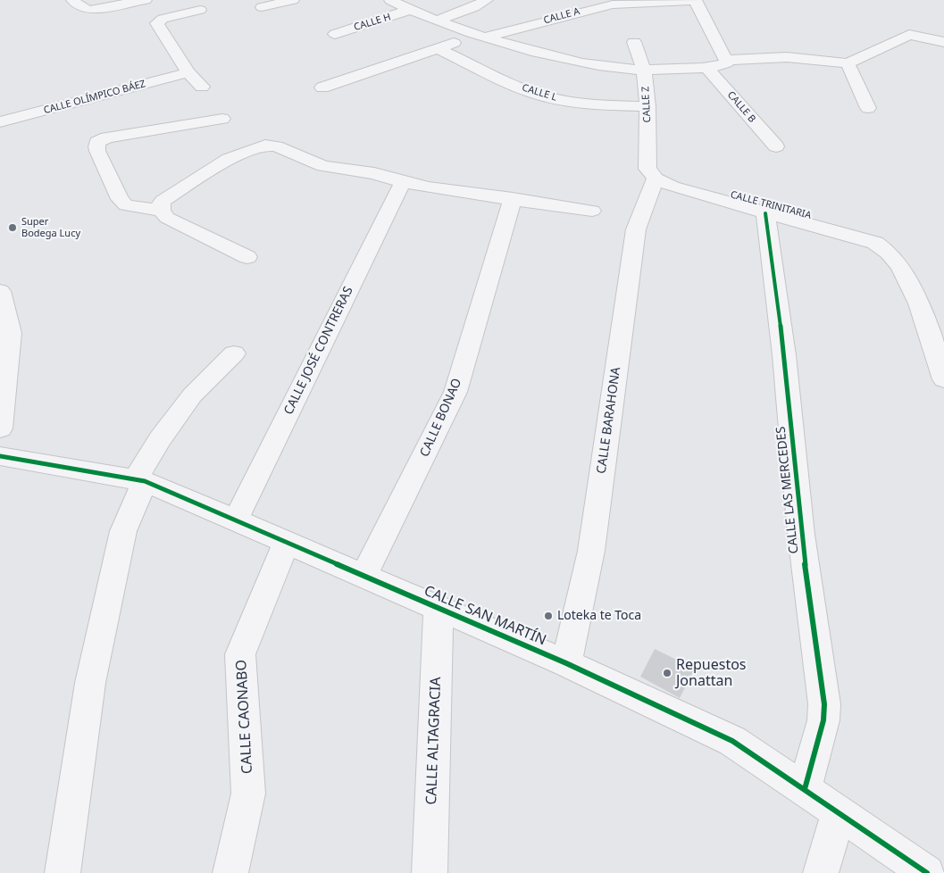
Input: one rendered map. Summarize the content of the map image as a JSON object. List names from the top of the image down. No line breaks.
{"streets":{"street":["CALLE A","CALLE H","CALLE L","CALLE OLÍMPICO BÁEZ","CALLE Z","CALLE B","CALLE TRINITARIA","CALLE JOSÉ CONTRERAS","CALLE BONAO","CALLE BARAHONA","CALLE LAS MERCEDES","CALLE SAN MARTÍN","CALLE CAONABO","CALLE ALTAGRACIA"]},"crossings":[["CALLE A","CALLE L"],["CALLE L","CALLE Z"],["CALLE Z","CALLE TRINITARIA"],["CALLE Z","CALLE BARAHONA"],["CALLE TRINITARIA","CALLE BARAHONA"],["CALLE TRINITARIA","CALLE LAS MERCEDES"],["CALLE JOSÉ CONTRERAS","CALLE SAN MARTÍN"],["CALLE BONAO","CALLE SAN MARTÍN"],["CALLE BARAHONA","CALLE SAN MARTÍN"],["CALLE LAS MERCEDES","CALLE SAN MARTÍN"],["CALLE SAN MARTÍN","CALLE CAONABO"],["CALLE SAN MARTÍN","CALLE ALTAGRACIA"]],"places":["Super Bodega Lucy","Loteka te Toca","Repuestos Jonattan"]}
